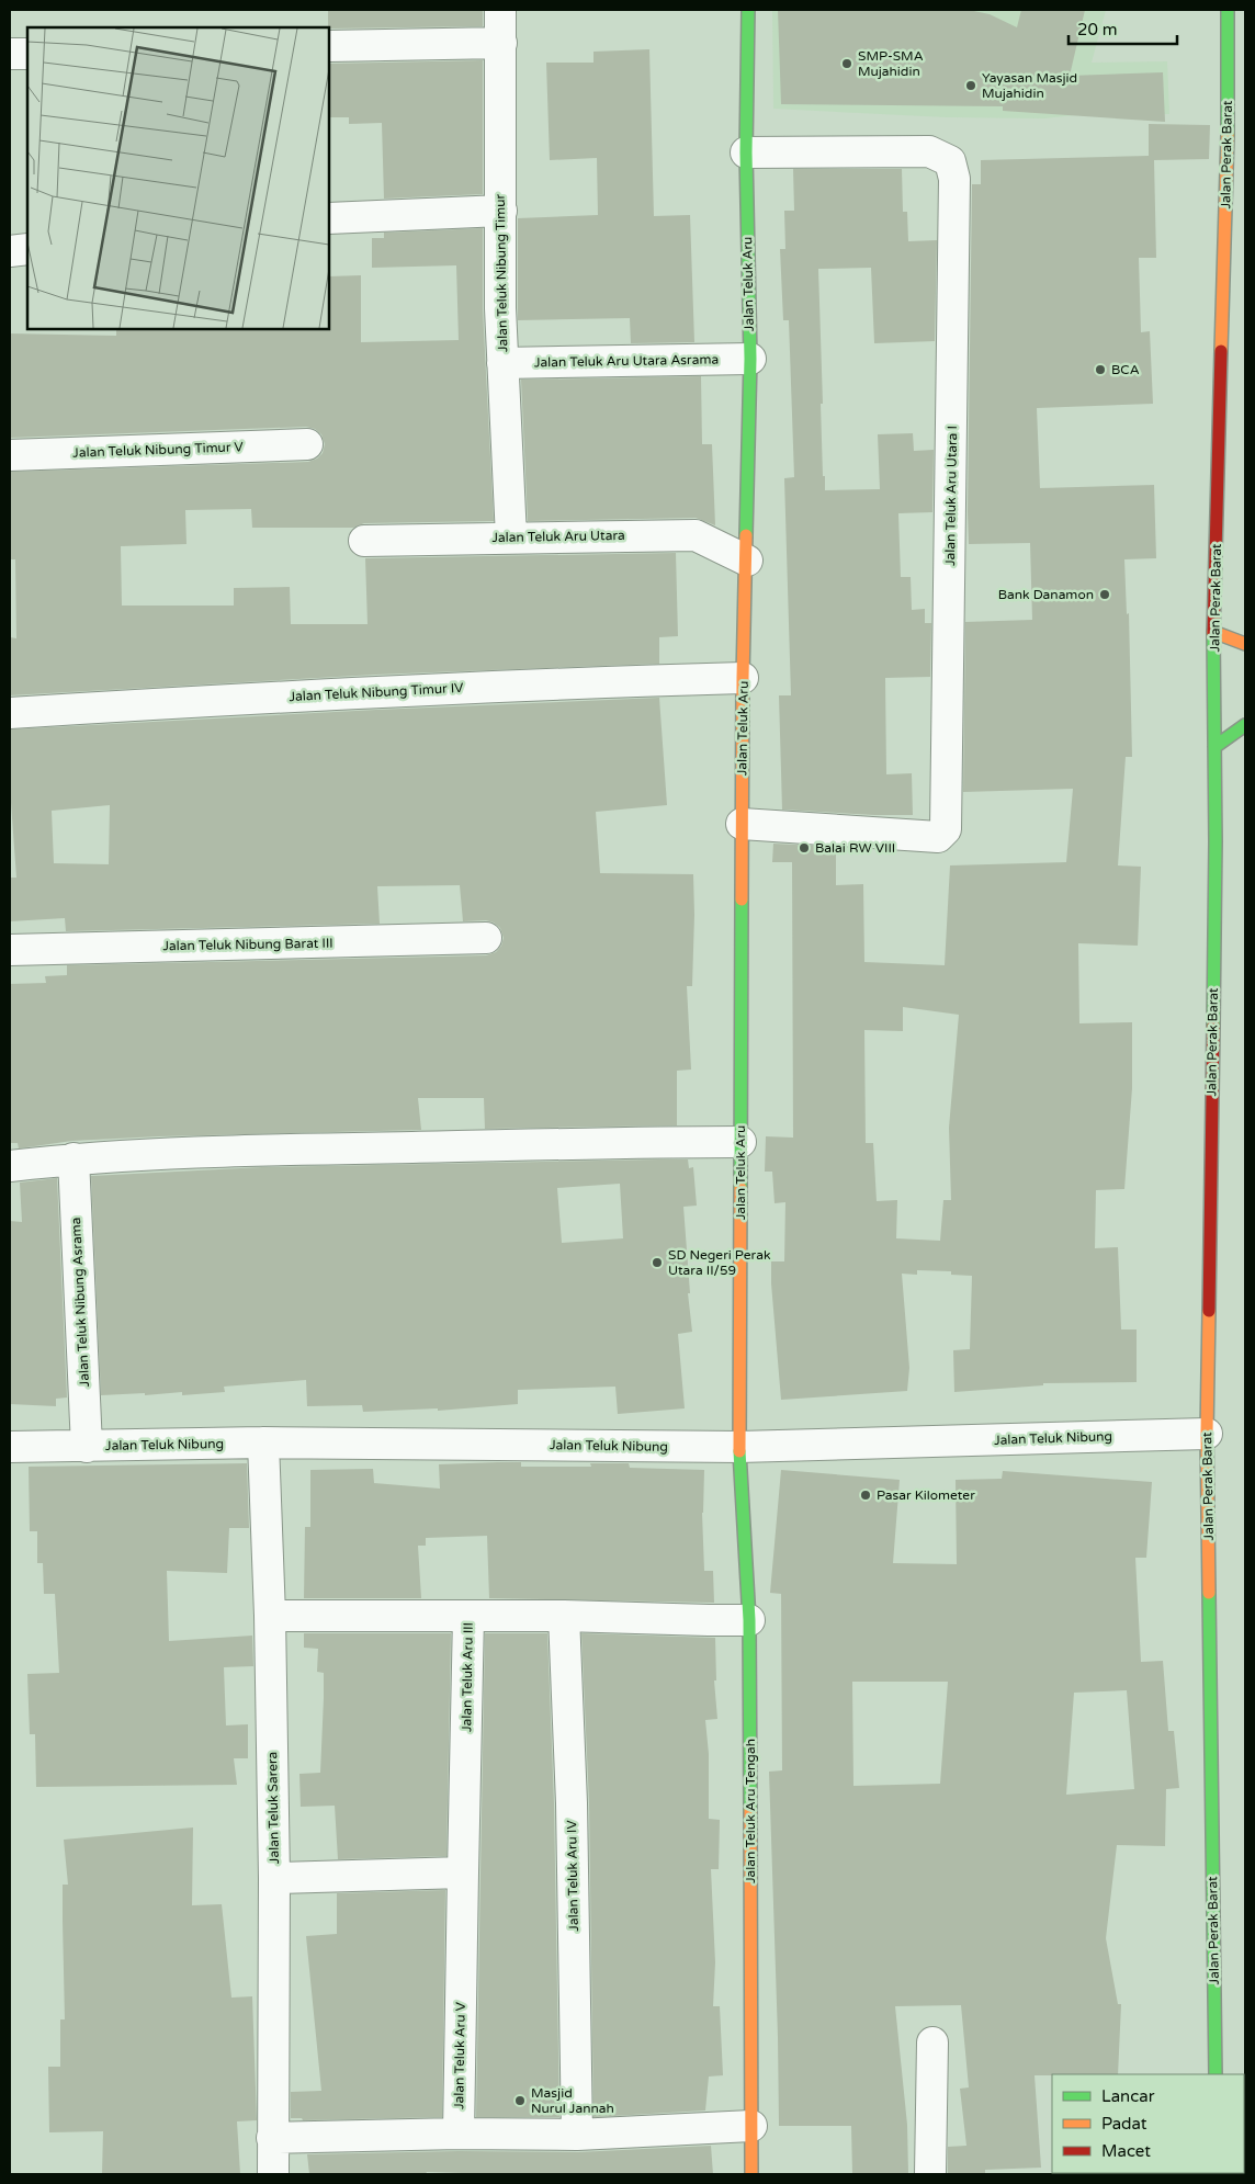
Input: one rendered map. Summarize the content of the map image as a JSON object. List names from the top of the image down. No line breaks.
{"streets":{"main road":["Jalan Perak Barat","Jalan Teluk Aru","Jalan Teluk Aru Tengah"],"street":["Jalan Teluk Nibung Timur","Jalan Teluk Aru Utara Asrama","Jalan Teluk Nibung Timur V","Jalan Teluk Aru Utara I","Jalan Teluk Aru Utara","Jalan Teluk Nibung Timur IV","Jalan Teluk Nibung Barat III","Jalan Teluk Nibung Asrama","Jalan Teluk Nibung","Jalan Teluk Aru III","Jalan Teluk Sarera","Jalan Teluk Aru IV","Jalan Teluk Aru V"]},"crossings":[["Jalan Perak Barat","Jalan Teluk Nibung"],["Jalan Teluk Nibung Timur","Jalan Teluk Aru Utara Asrama"],["Jalan Teluk Nibung Timur","Jalan Teluk Aru Utara"],["Jalan Teluk Aru","Jalan Teluk Aru Utara Asrama"],["Jalan Teluk Aru","Jalan Teluk Aru Utara I"],["Jalan Teluk Aru","Jalan Teluk Aru Utara"],["Jalan Teluk Aru","Jalan Teluk Nibung Timur IV"],["Jalan Teluk Aru","Jalan Teluk Nibung"],["Jalan Teluk Aru","Jalan Teluk Aru Tengah"],["Jalan Teluk Nibung Asrama","Jalan Teluk Nibung"],["Jalan Teluk Nibung","Jalan Teluk Sarera"],["Jalan Teluk Nibung","Jalan Teluk Aru Tengah"],["Jalan Teluk Aru III","Jalan Teluk Sarera"],["Jalan Teluk Aru III","Jalan Teluk Aru V"]],"places":["SMP-SMA Mujahidin","Yayasan Masjid Mujahidin","BCA","Bank Danamon","Balai RW VIII","SD Negeri Perak Utara II/59","Pasar Kilometer","Masjid Nurul Jannah"],"legend":["Lancar","Padat","Macet"],"scale_bar":"20 m"}
